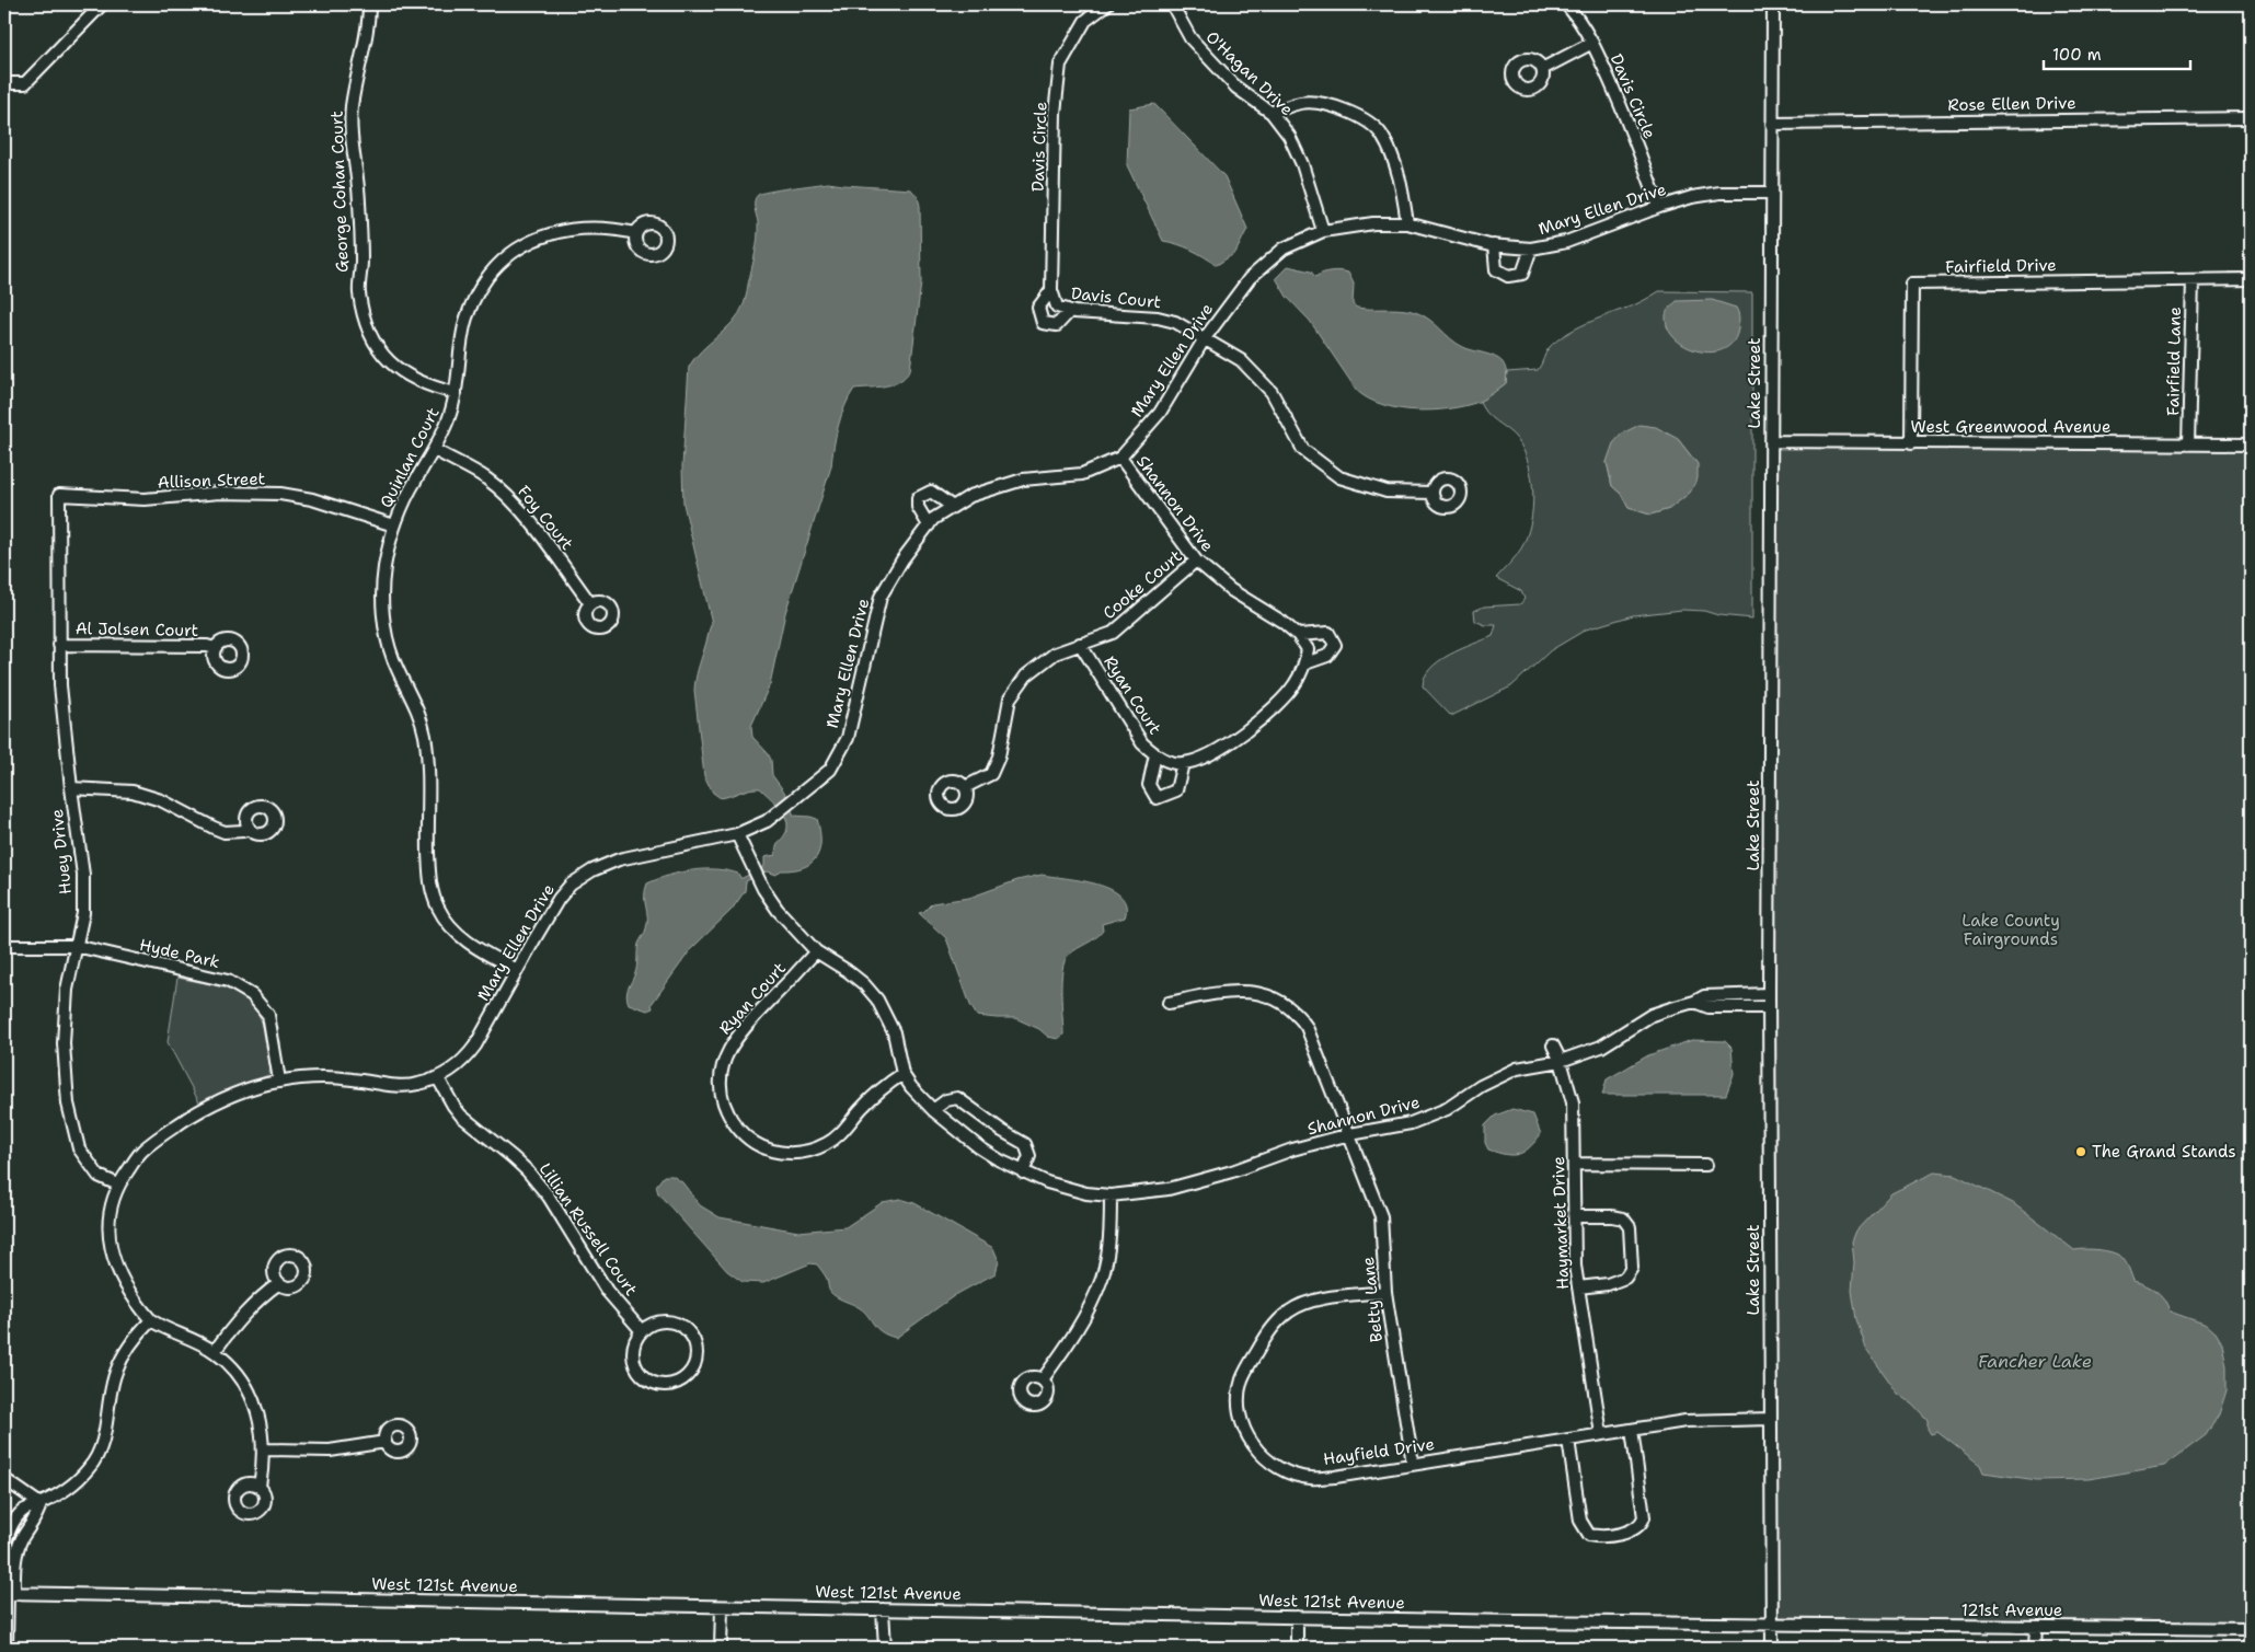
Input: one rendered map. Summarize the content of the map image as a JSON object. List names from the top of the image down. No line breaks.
{"streets":{"street":["O'Hagan Drive","Davis Circle","Rose Ellen Drive","George Cohan Court","Mary Ellen Drive","Fairfield Drive","Davis Court","Fairfield Lane","Lake Street","West Greenwood Avenue","Quinlan Court","Allison Street","Shannon Drive","Foy Court","Cooke Court","Al Jolsen Court","Ryan Court","Huey Drive","Hyde Park","Haymarket Drive","Lillian Russell Court","Betty Lane","Hayfield Drive","West 121st Avenue","121st Avenue"]},"crossings":[["O'Hagan Drive","Mary Ellen Drive"],["Davis Circle","Mary Ellen Drive"],["Davis Circle","Davis Court"],["Rose Ellen Drive","Lake Street"],["George Cohan Court","Quinlan Court"],["Mary Ellen Drive","Davis Court"],["Mary Ellen Drive","Lake Street"],["Mary Ellen Drive","Quinlan Court"],["Mary Ellen Drive","Shannon Drive"],["Mary Ellen Drive","Huey Drive"],["Mary Ellen Drive","Hyde Park"],["Mary Ellen Drive","Lillian Russell Court"],["Fairfield Drive","Fairfield Lane"],["Fairfield Drive","West Greenwood Avenue"],["Fairfield Lane","West Greenwood Avenue"],["Lake Street","West Greenwood Avenue"],["Lake Street","Shannon Drive"],["Lake Street","Hayfield Drive"],["Lake Street","West 121st Avenue"],["Lake Street","121st Avenue"],["Quinlan Court","Allison Street"],["Quinlan Court","Foy Court"],["Allison Street","Huey Drive"],["Shannon Drive","Cooke Court"],["Shannon Drive","Ryan Court"],["Shannon Drive","Haymarket Drive"],["Shannon Drive","Betty Lane"],["Cooke Court","Ryan Court"],["Al Jolsen Court","Huey Drive"],["Huey Drive","Hyde Park"],["Haymarket Drive","Hayfield Drive"],["Betty Lane","Hayfield Drive"],["West 121st Avenue","121st Avenue"]],"water":["Fancher Lake"],"parks":["Lake County Fairgrounds"],"places":["The Grand Stands"],"scale_bar":"100 m"}
